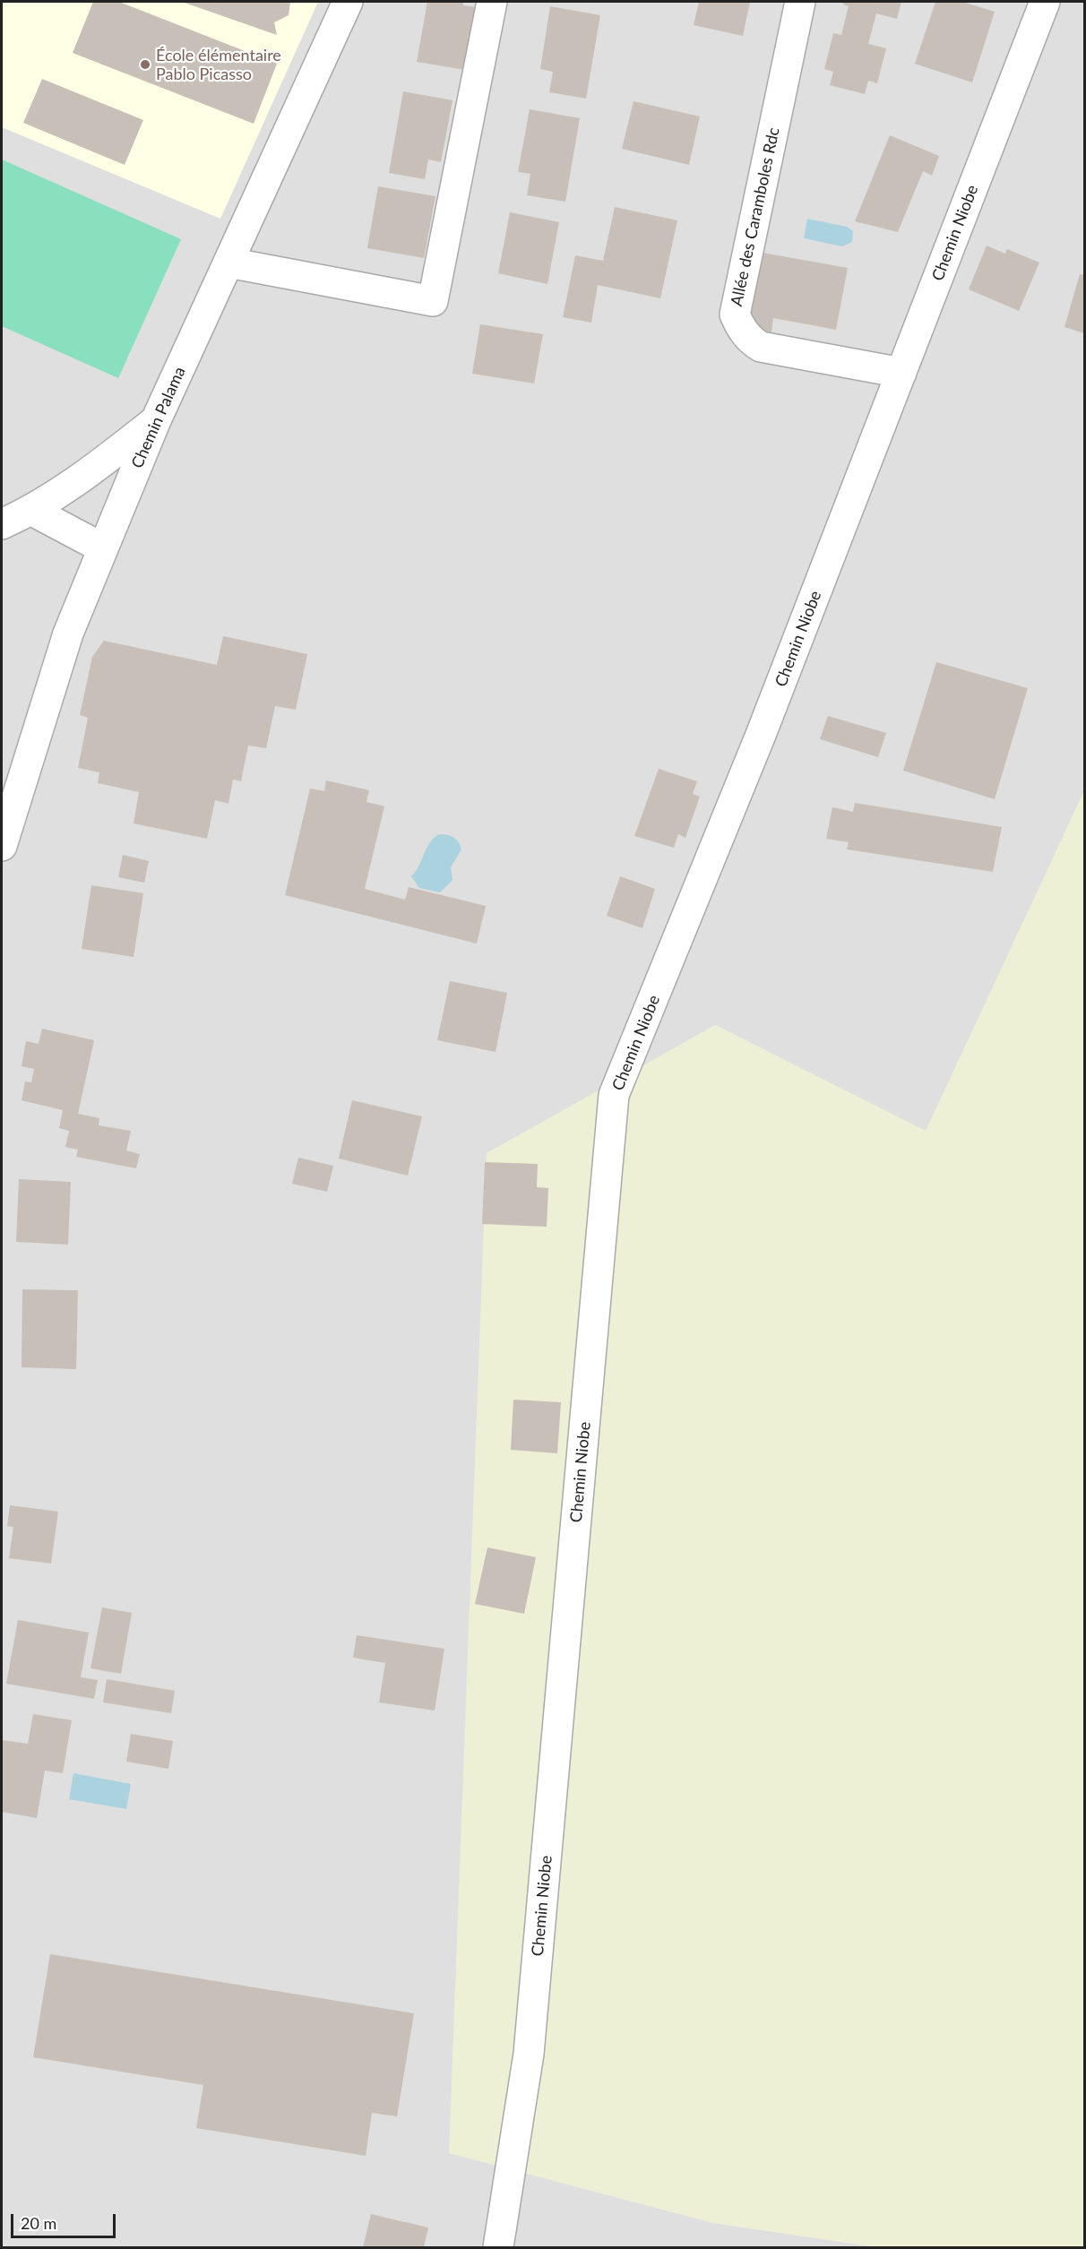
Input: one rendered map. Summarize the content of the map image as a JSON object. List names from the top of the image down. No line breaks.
{"streets":{"street":["Allée des Caramboles Rdc","Chemin Niobe","Chemin Palama"]},"crossings":[["Allée des Caramboles Rdc","Chemin Niobe"]],"places":["École élémentaire Pablo Picasso"],"scale_bar":"20 m"}
